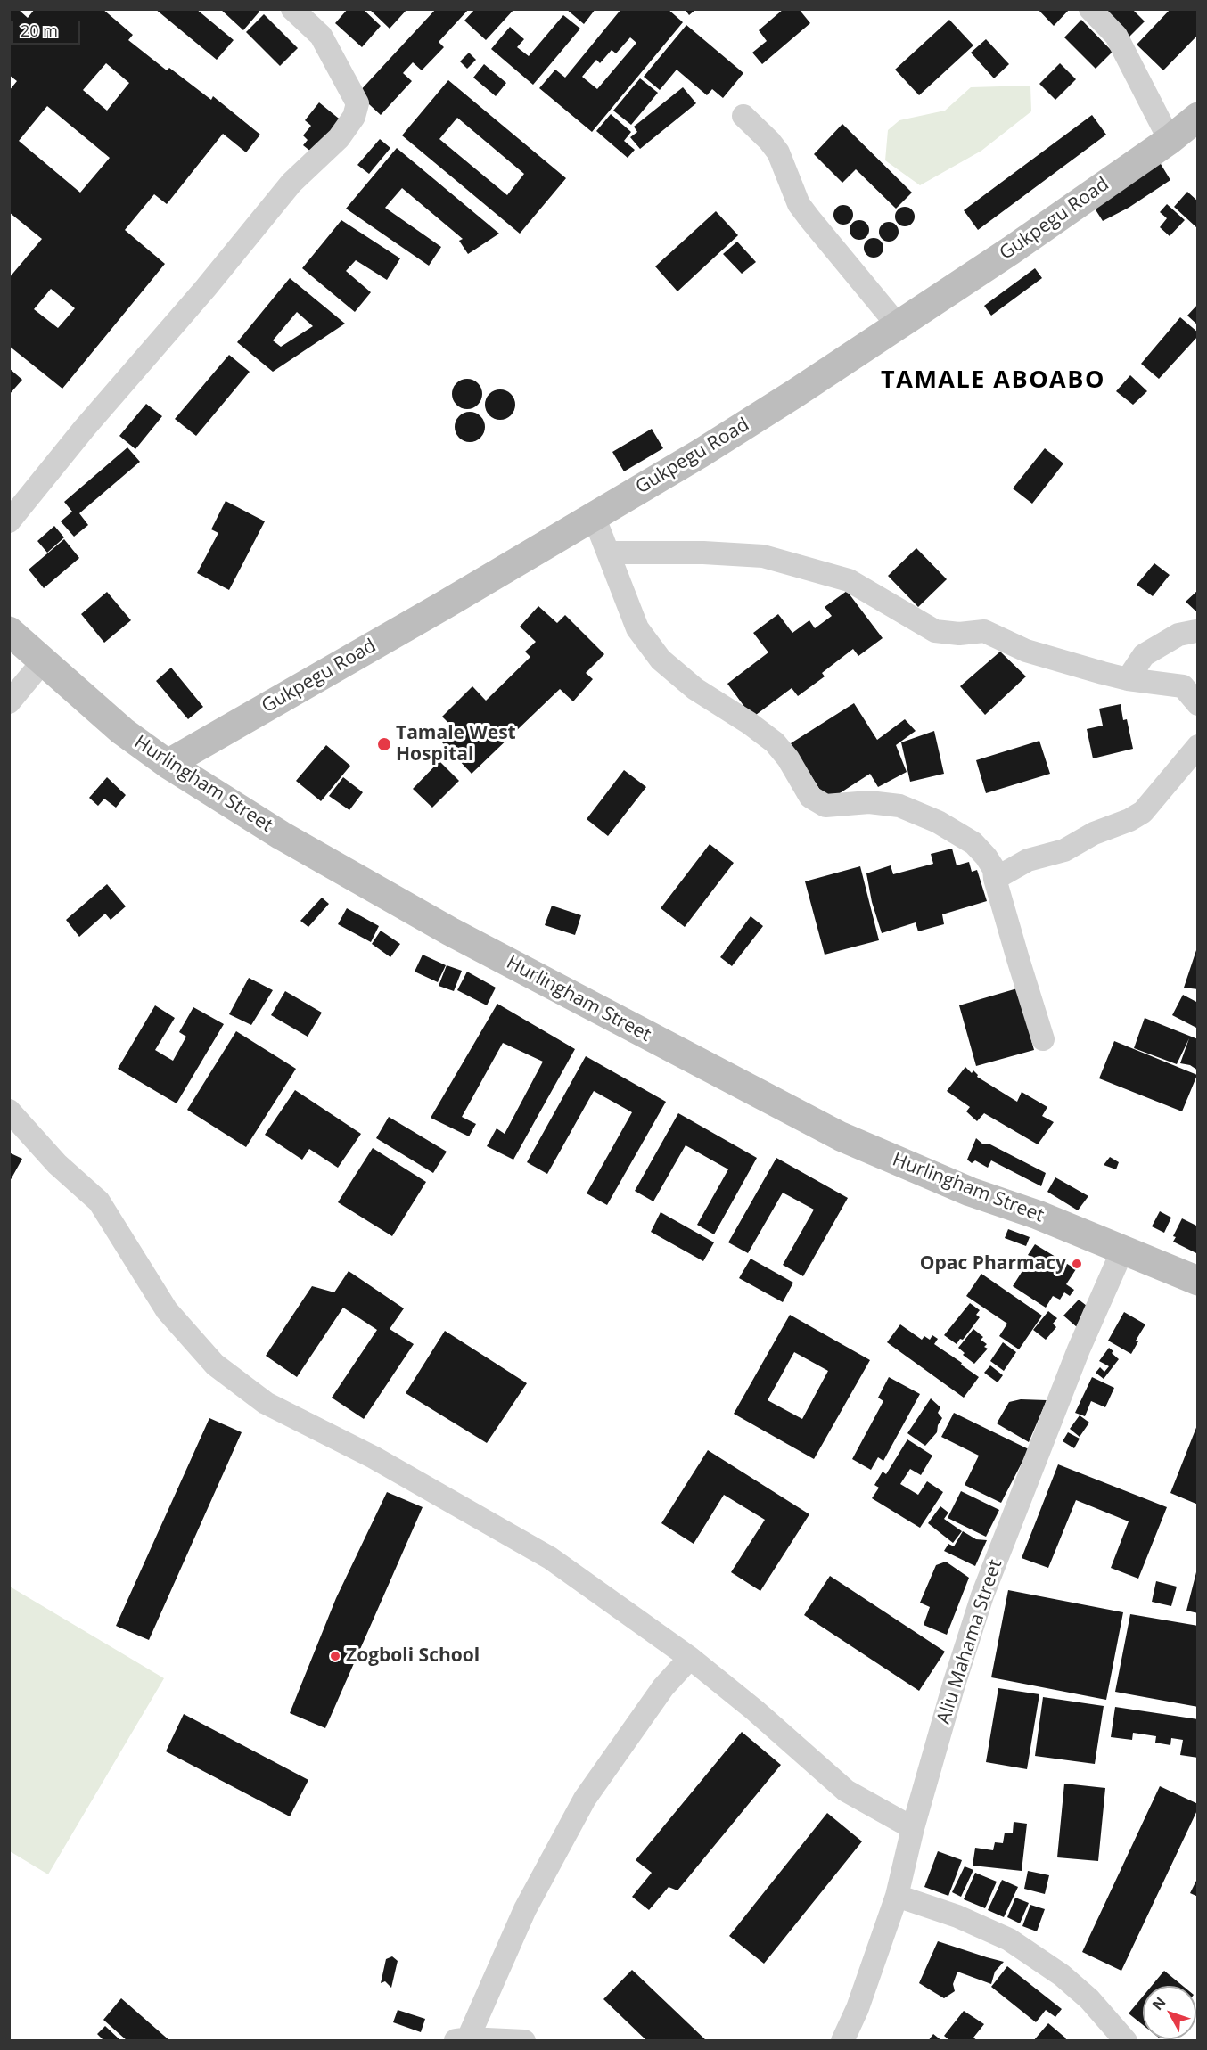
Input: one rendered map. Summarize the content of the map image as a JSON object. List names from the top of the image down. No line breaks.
{"streets":{"street":["Gukpegu Road","Hurlingham Street","Aliu Mahama Street"]},"crossings":[["Gukpegu Road","Hurlingham Street"],["Hurlingham Street","Aliu Mahama Street"]],"districts":["TAMALE ABOABO"],"places":["Tamale West Hospital","Opac Pharmacy","Zogboli School"],"scale_bar":"20 m","north":"top left"}
